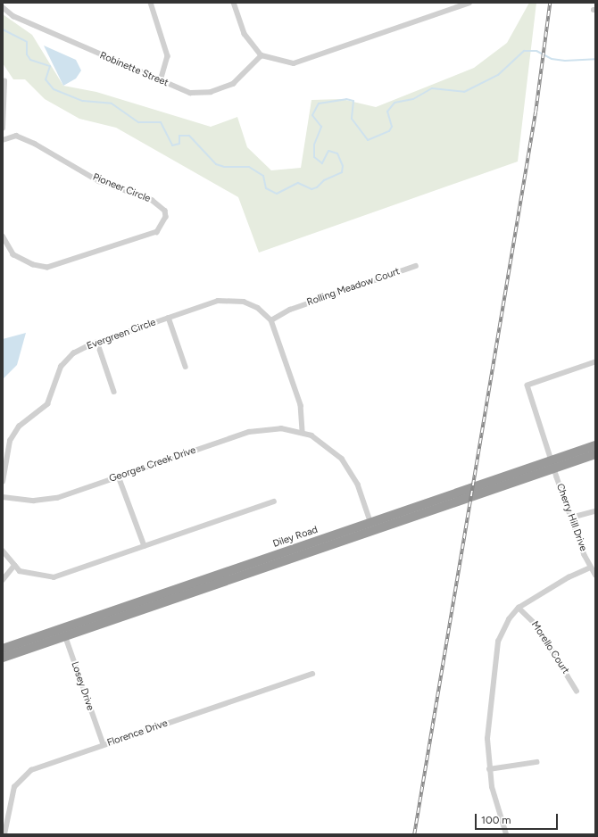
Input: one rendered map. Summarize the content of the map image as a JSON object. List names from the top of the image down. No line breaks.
{"streets":{"highway":["Diley Road"],"street":["Robinette Street","Pioneer Circle","Rolling Meadow Court","Evergreen Circle","Georges Creek Drive","Cherry Hill Drive","Morello Court","Losey Drive","Florence Drive"]},"crossings":[["Rolling Meadow Court","Evergreen Circle"],["Cherry Hill Drive","Diley Road"],["Diley Road","Losey Drive"],["Losey Drive","Florence Drive"]],"scale_bar":"100 m"}
